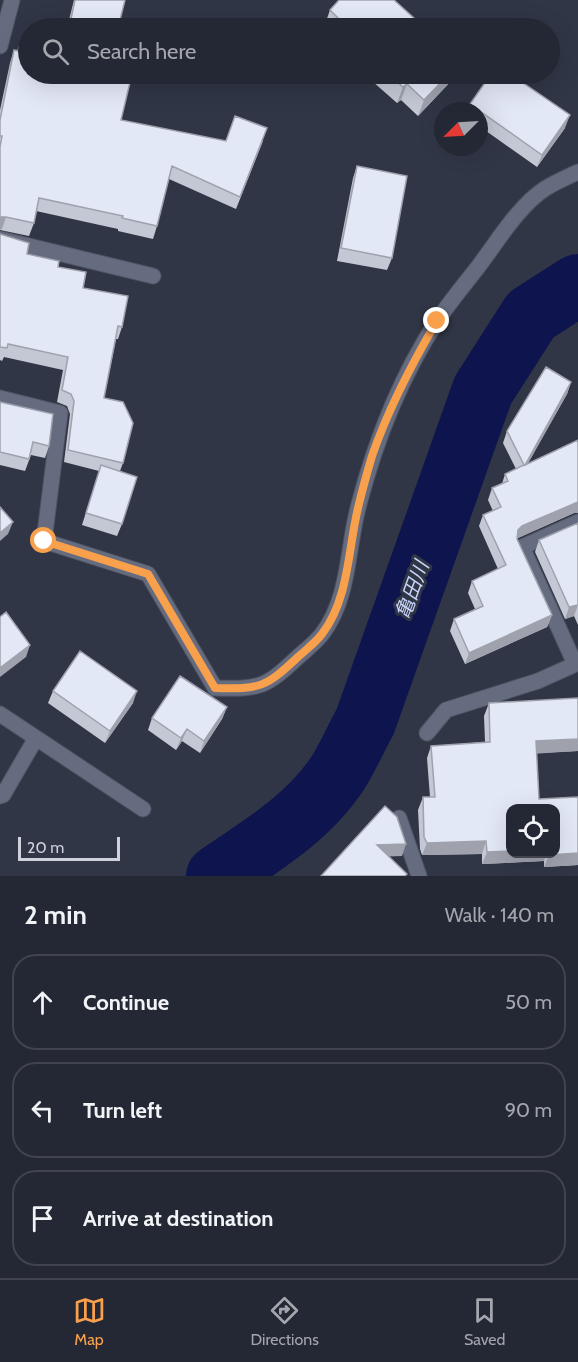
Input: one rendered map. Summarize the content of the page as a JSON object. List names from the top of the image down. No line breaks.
{"water":["亀田川"],"scale_bar":"20 m","north":"bottom left","page":{"search":"Search here","scale":"20 m","heading":["2 min","Walk · 140 m"],"list":[["Continue","50 m"],["Turn left","90 m"],"Arrive at destination"],"nav":["Map","Directions","Saved"]}}
